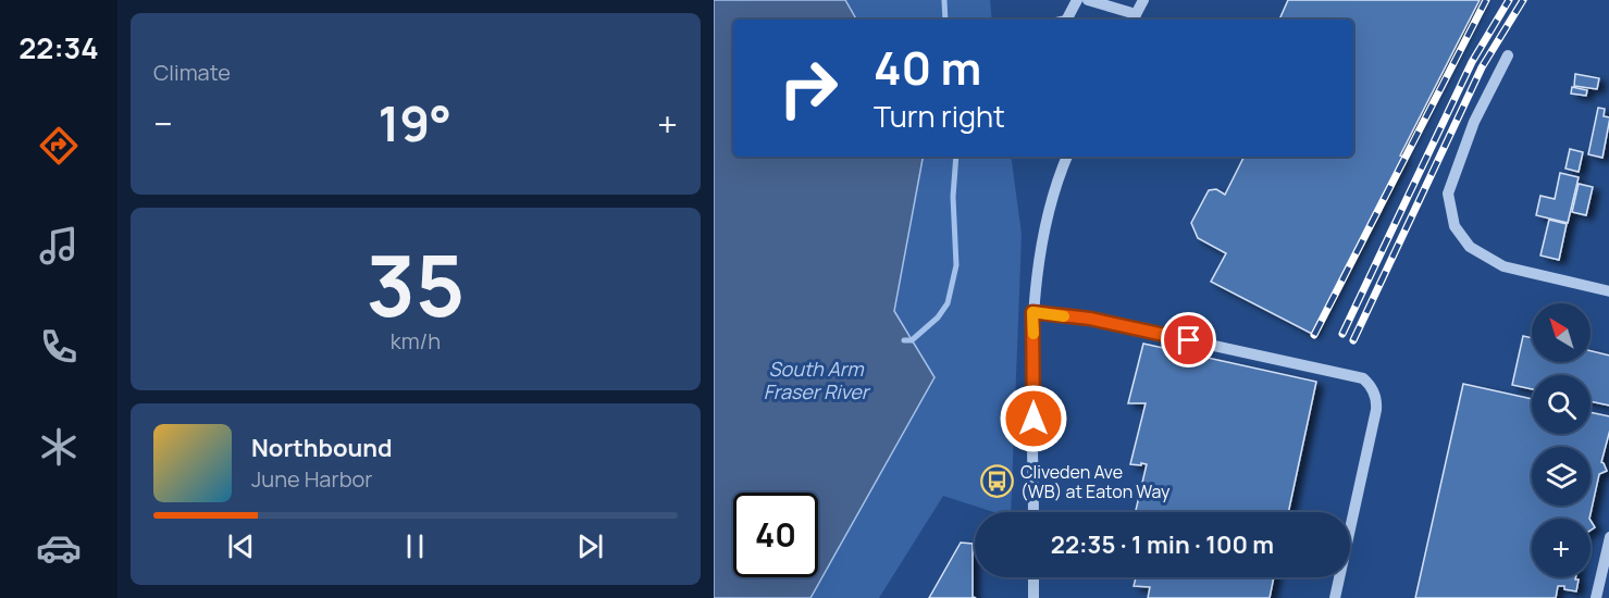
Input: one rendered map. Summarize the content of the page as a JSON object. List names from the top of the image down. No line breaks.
{"water":["South Arm Fraser River"],"places":{"bus stop":["Cliveden Ave (WB) at Eaton Way"]},"north":"top left","page":{"tabs":"22:34","tile":["Climate",["35","km/h"]],"turn":["40 m","Turn right"],"heat":["−","19°","+"],"map_buttons":"+","song":["Northbound","June Harbor"],"limit":"40","trip":"22:35 · 1 min · 100 m"}}
